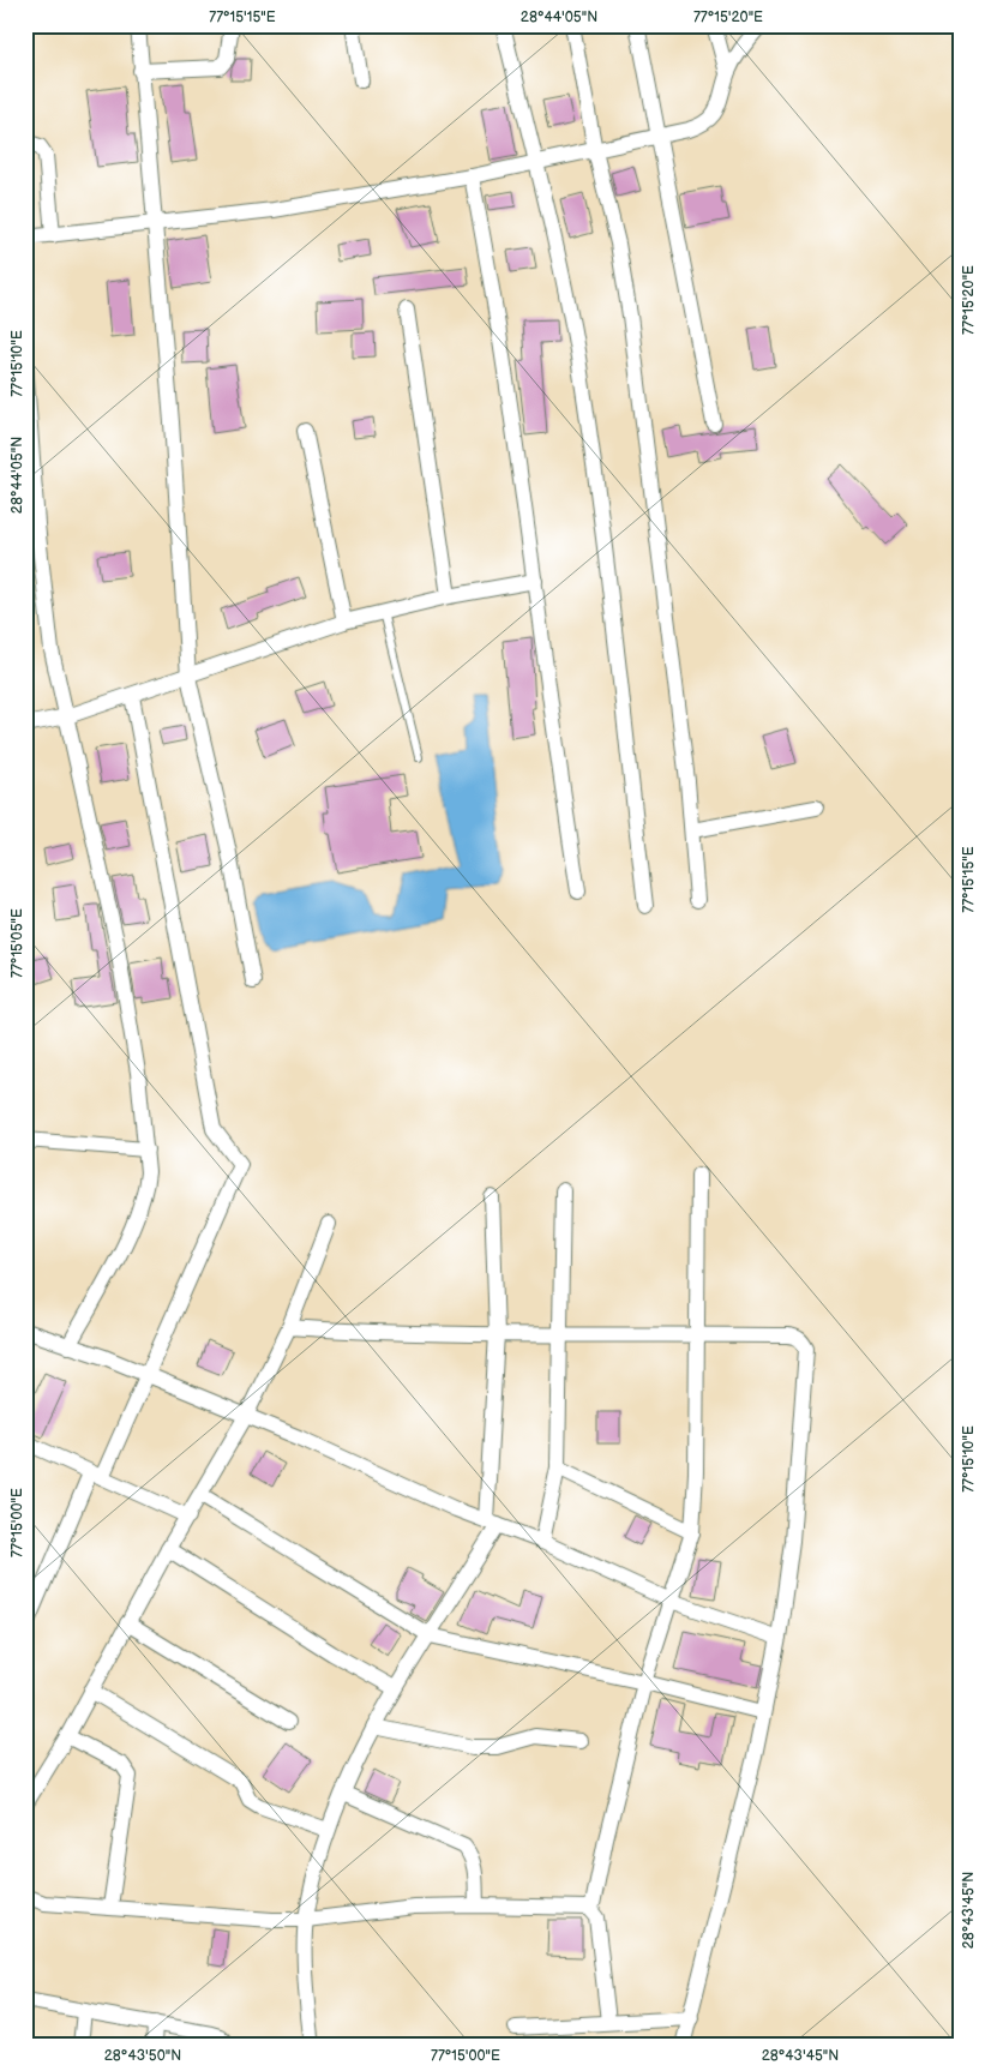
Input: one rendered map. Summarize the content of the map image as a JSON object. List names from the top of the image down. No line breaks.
{"coordinates":["77°15'15\"E","28°44'05\"N","77°15'20\"E","77°15'10\"E","77°15'05\"E","77°15'00\"E","28°43'45\"N","28°43'50\"N"]}
